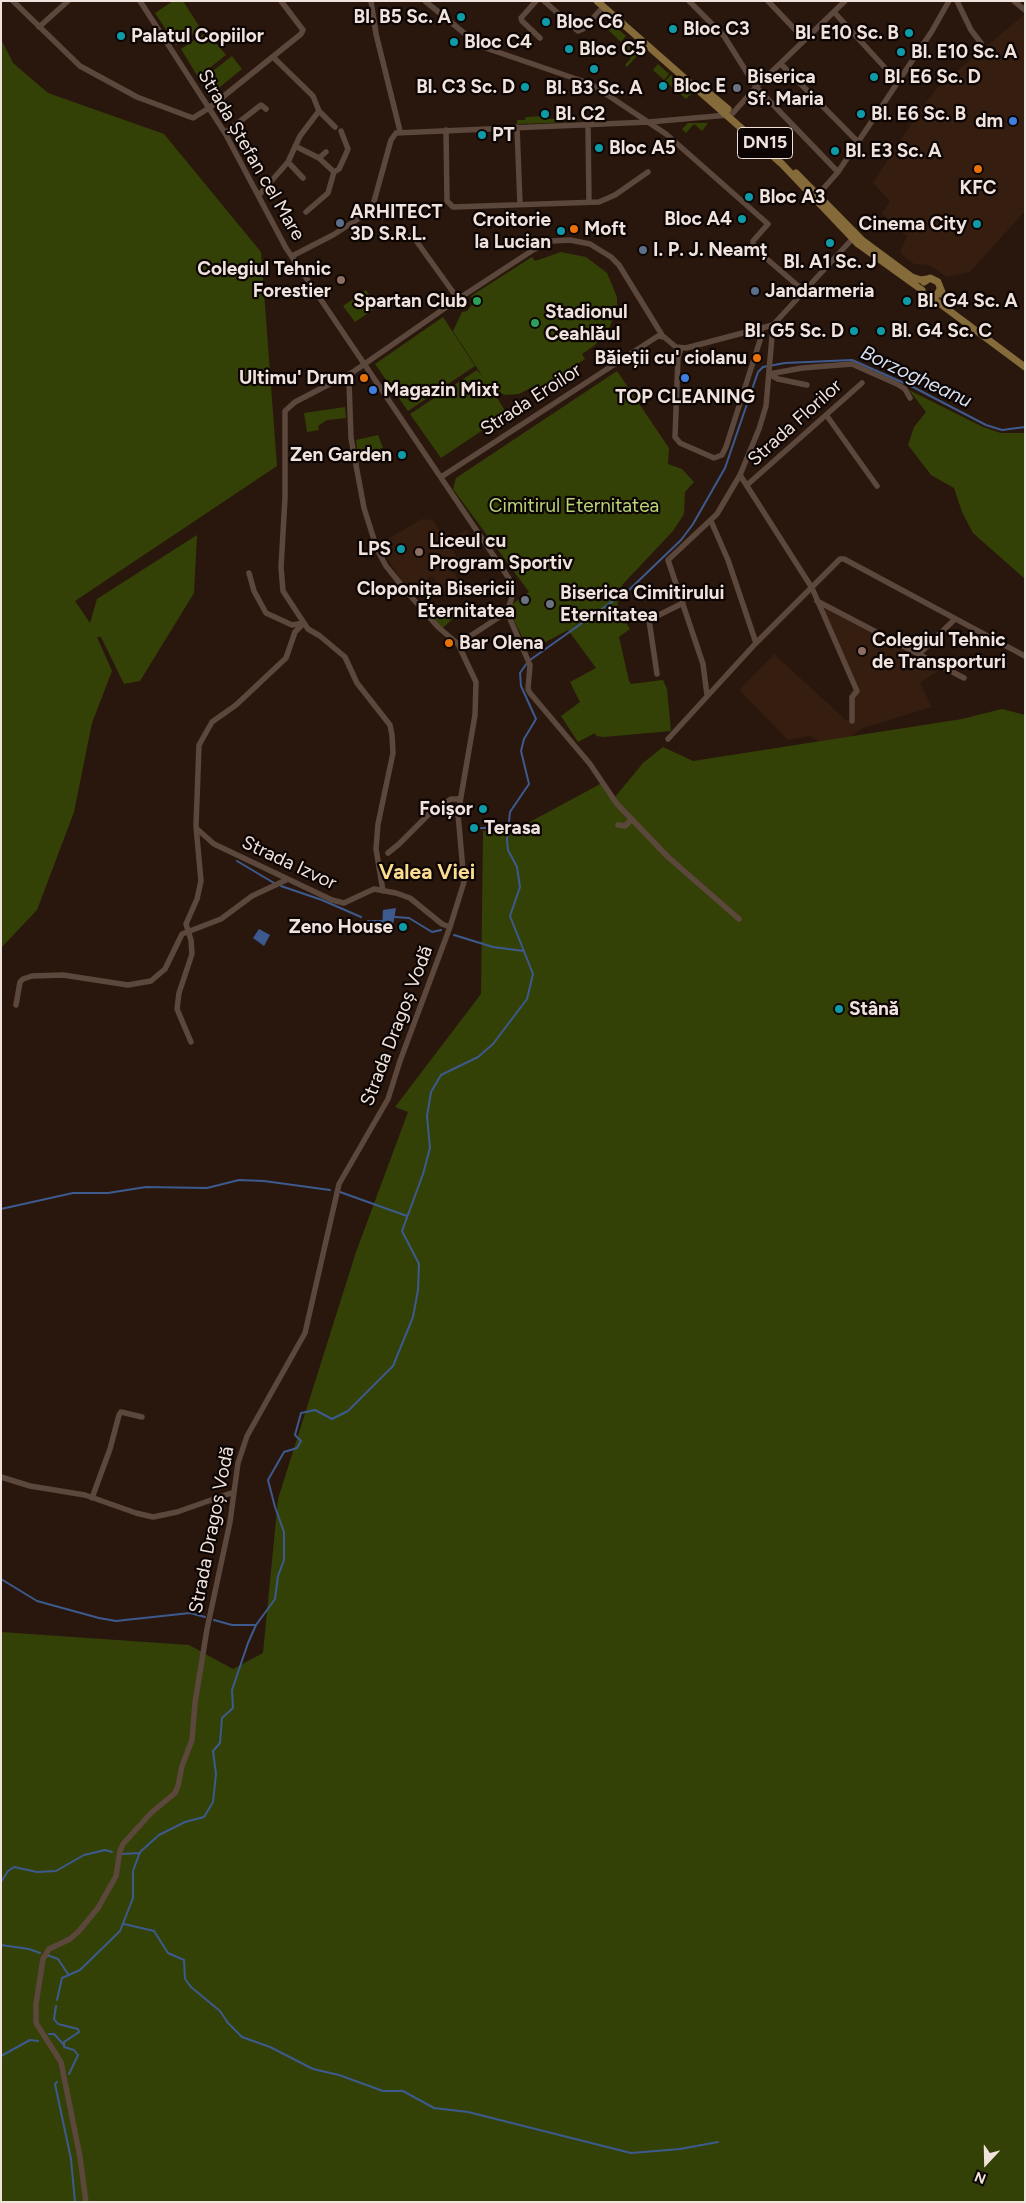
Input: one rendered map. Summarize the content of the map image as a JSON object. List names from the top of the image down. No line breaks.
{"streets":{"main road":["DN15"],"street":["Strada Ștefan cel Mare","Strada Eroilor","Strada Florilor","Strada Izvor","Strada Dragoș Vodă"]},"crossings":[["Strada Ștefan cel Mare","Strada Eroilor"],["Strada Izvor","Strada Dragoș Vodă"]],"districts":["Valea Viei"],"water":["Borzogheanu"],"parks":["Cimitirul Eternitatea"],"places":["Bl. B5 Sc. A","Bloc C6","Bloc C3","Bl. E10 Sc. B","Palatul Copiilor","Bloc C4","Bloc C5","Bl. E10 Sc. A","Bl. B3 Sc. A","Bl. E6 Sc. D","Bloc E","Bl. C3 Sc. D","Biserica Sf. Maria","Bl. C2","Bl. E6 Sc. B","dm","PT","Bloc A5","Bl. E3 Sc. A","KFC","Bloc A3","Bloc A4","ARHITECT 3D S.R.L.","Cinema City","Moft","Croitorie la Lucian","Bl. A1 Sc. J","I. P. J. Neamț","Colegiul Tehnic Forestier","Jandarmeria","Spartan Club","Bl. G4 Sc. A","Stadionul Ceahlăul","Bl. G5 Sc. D","Bl. G4 Sc. C","Băieții cu' ciolanu","Ultimu' Drum","TOP CLEANING","Magazin Mixt","Zen Garden","LPS","Liceul cu Program Sportiv","Cloponița Bisericii Eternitatea","Biserica Cimitirului Eternitatea","Bar Olena","Colegiul Tehnic de Transporturi","Foișor","Terasa","Zeno House","Stână"],"north":"bottom"}
